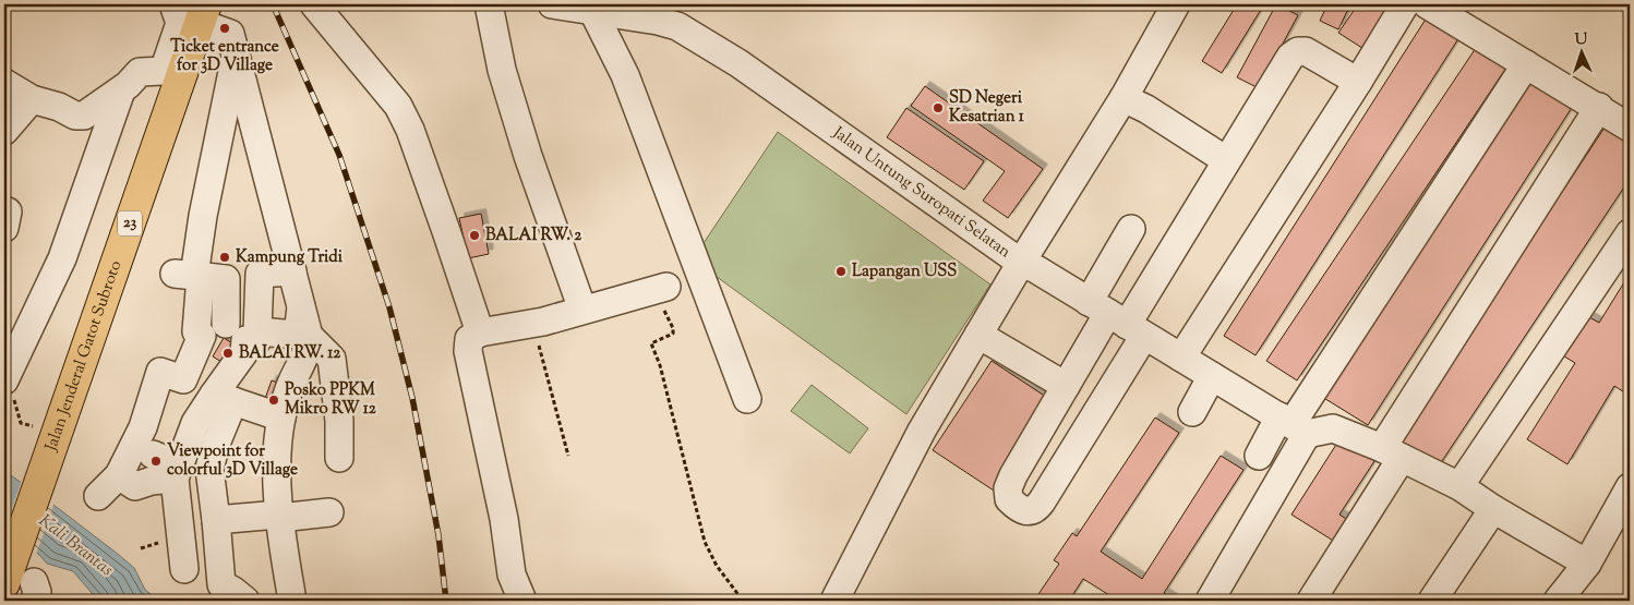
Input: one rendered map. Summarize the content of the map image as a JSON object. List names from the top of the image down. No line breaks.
{"streets":{"highway":["23","Jalan Jenderal Gatot Subroto"],"street":["Jalan Untung Suropati Selatan"]},"water":["Kali Brantas"],"places":["Ticket entrance for 3D Village","SD Negeri Kesatrian 1","BALAI RW. 2","Kampung Tridi","Lapangan USS","BALAI RW. 12","Posko PPKM Mikro RW 12","Viewpoint for colorful 3D Village"],"north":"top"}
